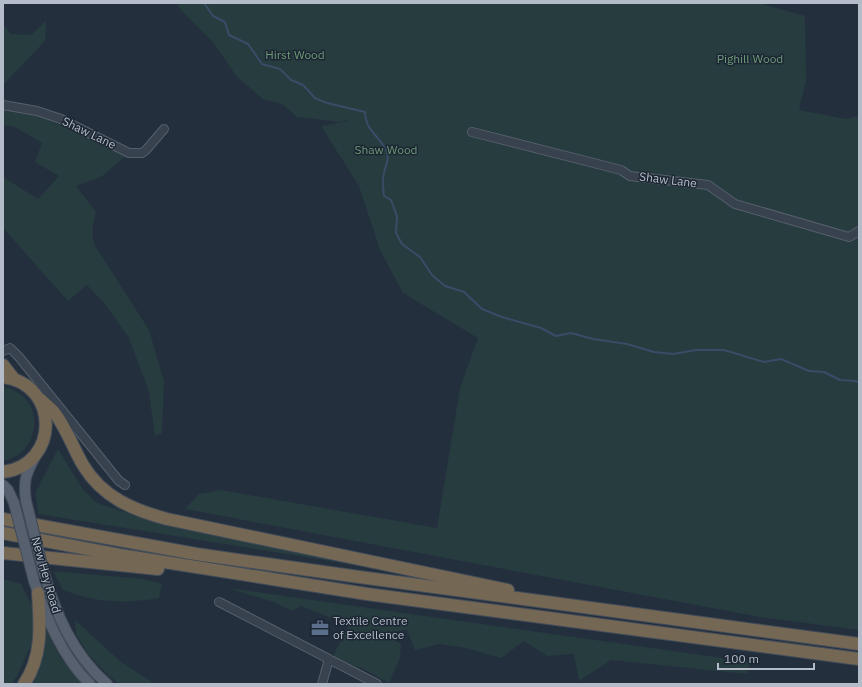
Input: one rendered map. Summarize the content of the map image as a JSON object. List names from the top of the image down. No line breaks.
{"streets":{"main road":["New Hey Road"],"street":["Shaw Lane"]},"parks":["Hirst Wood","Pighill Wood","Shaw Wood"],"places":{"office":["Textile Centre of Excellence"]},"scale_bar":"100 m"}
